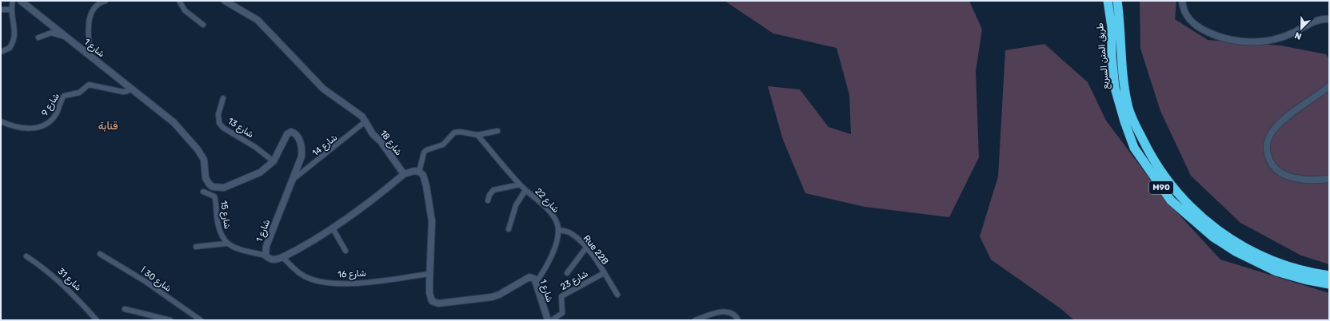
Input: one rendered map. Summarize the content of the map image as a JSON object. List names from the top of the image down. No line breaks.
{"streets":{"highway":["طريق المتن السريع","M90"],"street":["شارع 1","شارع 9","شارع 13","شارع 18","شارع 14","شارع 22","شارع 15","Rue 22B","شارع 16","شارع 31","شارع 30 أ","شارع 23"]},"crossings":[["شارع 1","شارع 9"],["شارع 1","شارع 13"],["شارع 1","شارع 18"],["شارع 1","شارع 14"],["شارع 1","شارع 16"],["شارع 18","شارع 14"],["شارع 22","Rue 22B"],["Rue 22B","شارع 23"]],"districts":["قنابة"],"north":"bottom left"}
